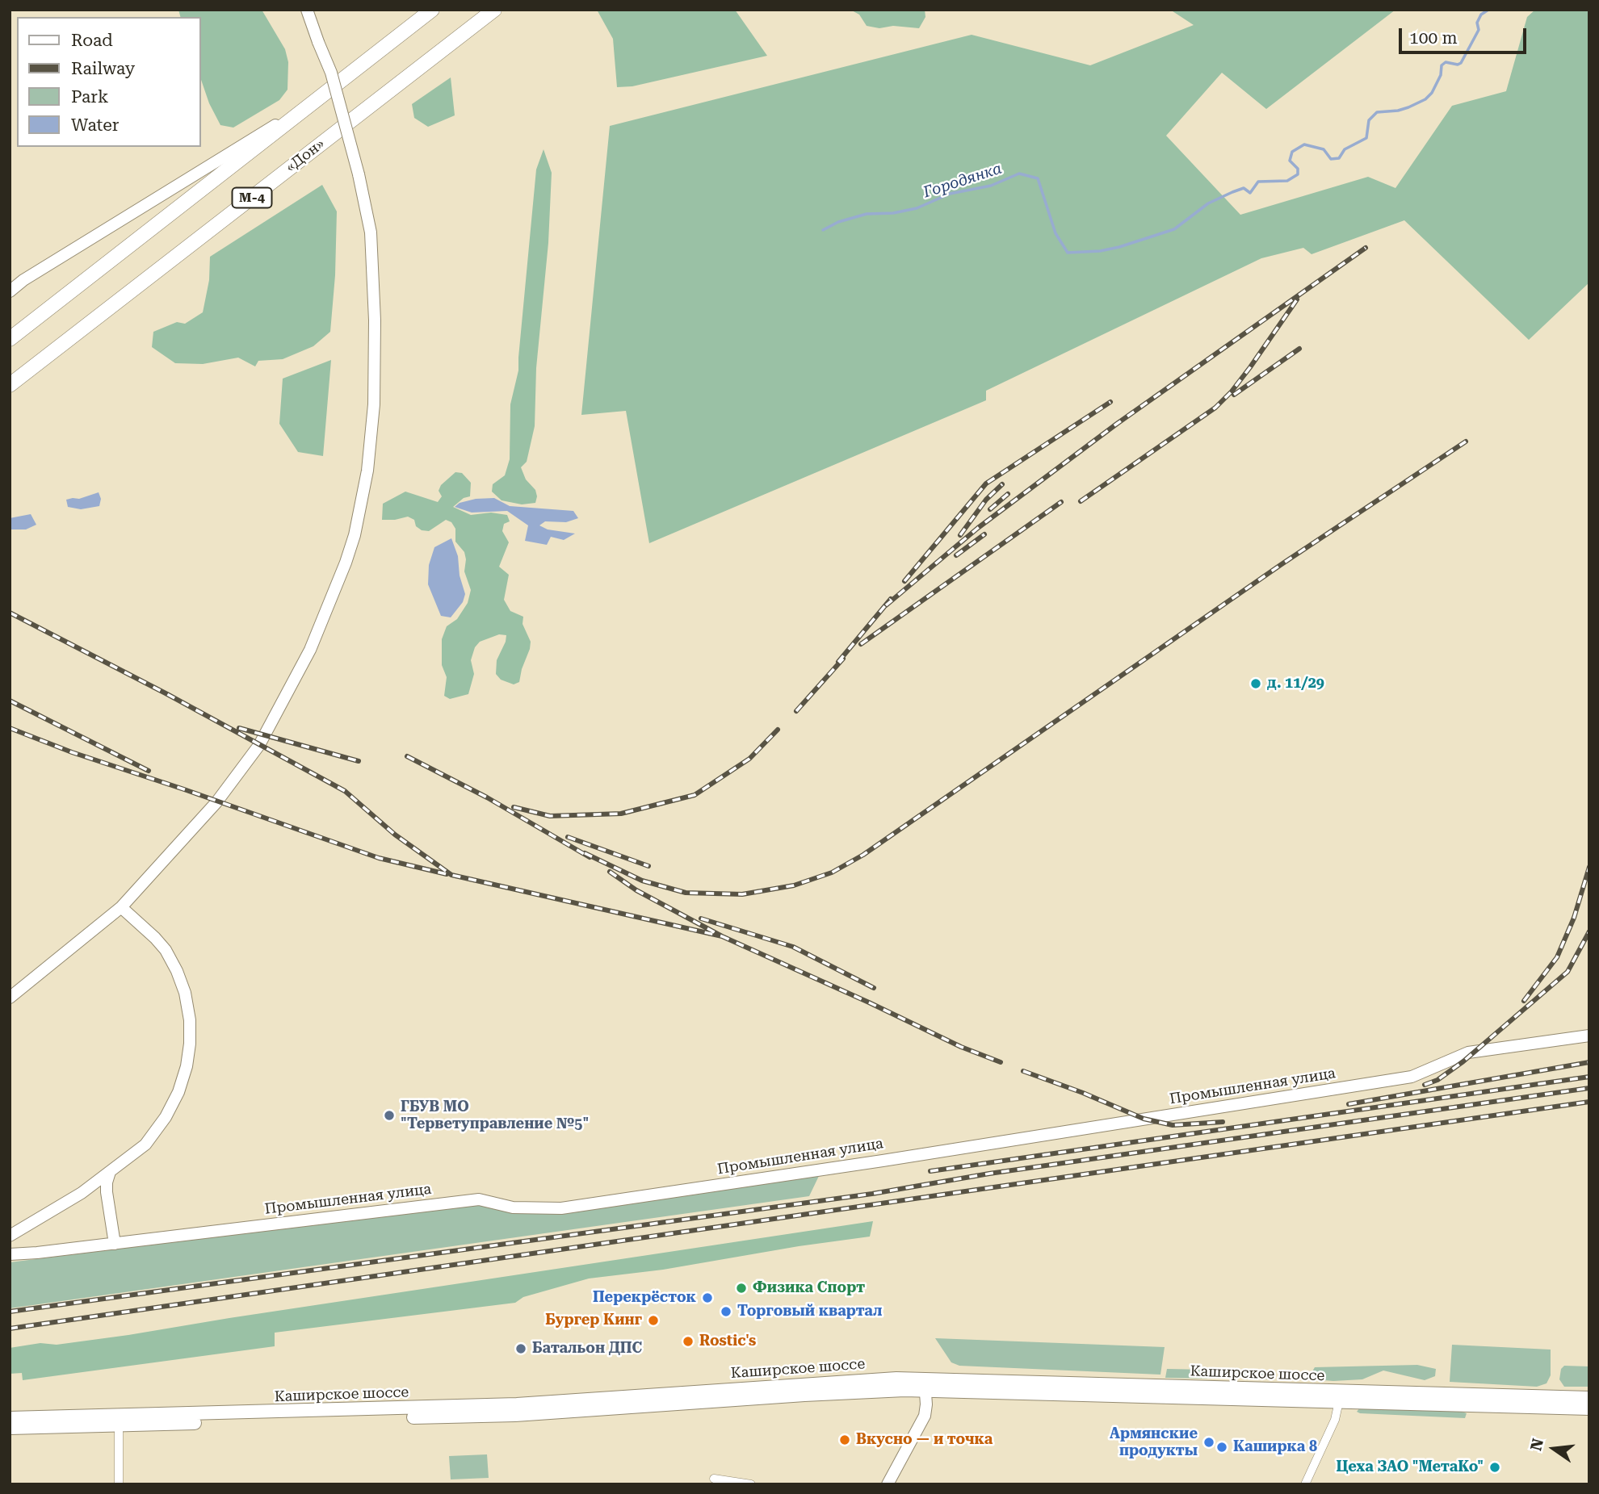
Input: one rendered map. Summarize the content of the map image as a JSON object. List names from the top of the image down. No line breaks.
{"streets":{"highway":["«Дон»","М-4"],"main road":["Каширское шоссе"],"street":["Промышленная улица"]},"water":["Городянка"],"places":["д. 11/29","ГБУВ МО \"Терветуправление №5\"","Физика Спорт","Перекрёсток","Торговый квартал","Бургер Кинг","Rostic's","Батальон ДПС","Вкусно — и точка","Армянские продукты","Каширка 8","Цеха ЗАО \"МетаКо\""],"legend":["Road","Railway","Park","Water"],"scale_bar":"100 m","north":"left"}
